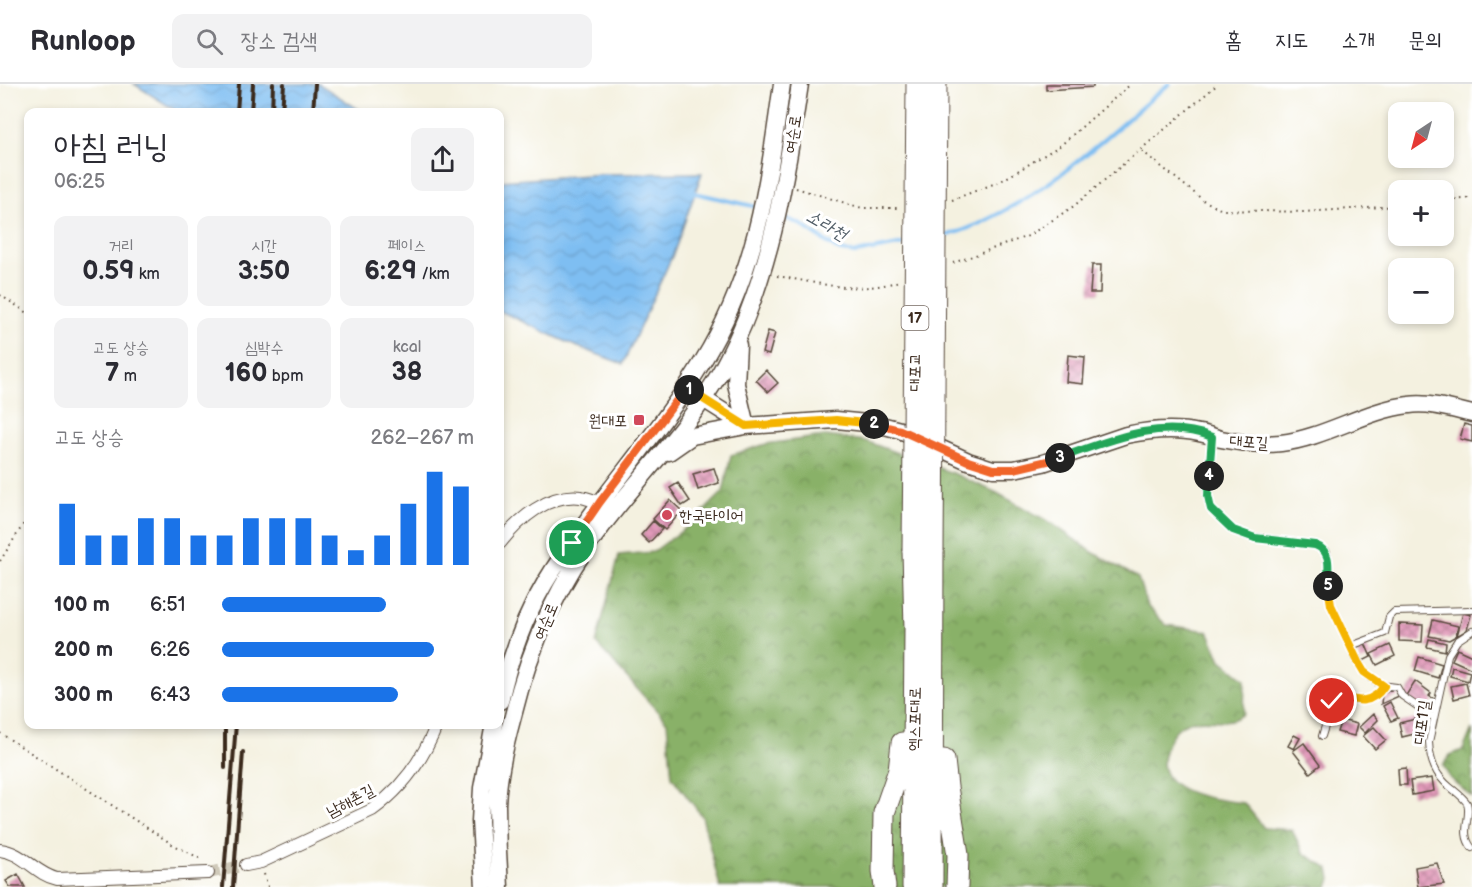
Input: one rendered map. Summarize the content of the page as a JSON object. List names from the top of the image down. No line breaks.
{"streets":{"highway":["17","대포교","엑스포대로"],"street":["여순로","대포길","남해촌길"],"lane":["대포1길"]},"crossings":[["여순로","대포길"],["대포교","엑스포대로"]],"water":["소라천"],"places":{"transit":["원대포"],"other":["한국타이어"]},"north":"bottom left","page":{"header":"Runloop","search":"장소 검색","nav":["홈","지도","소개","문의"],"map_buttons":["+","−"],"heading":["아침 러닝","06:25"],"stats":[["거리","0.59 km"],["시간","3:50"],["페이스","6:29 /km"],["고도 상승","7 m"],["심박수","160 bpm"],["kcal","38"]],"pins":["1","2","3","4","5"],"chart":["고도 상승","262–267 m"],"list":[{"name":"100 m","note":"6:51"},{"name":"200 m","note":"6:26"},{"name":"300 m","note":"6:43"}]}}
